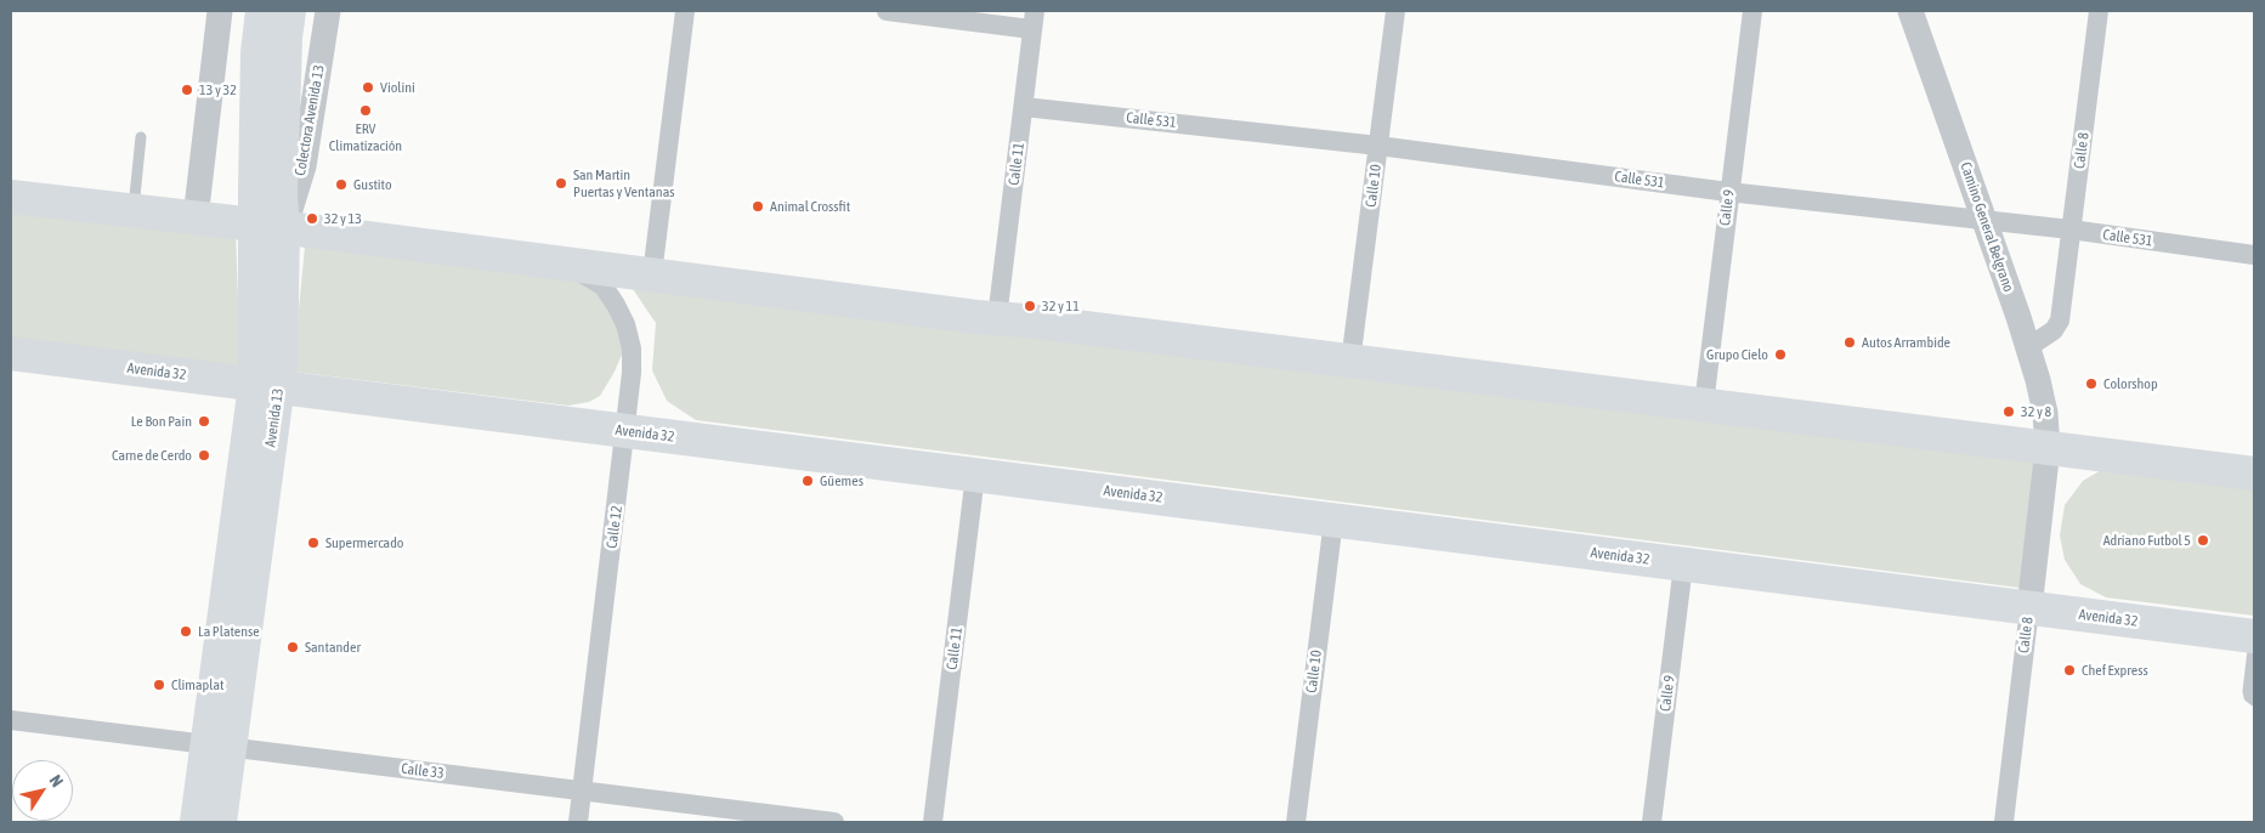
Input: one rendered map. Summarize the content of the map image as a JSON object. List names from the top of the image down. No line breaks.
{"streets":{"highway":["Avenida 32"],"main road":["Avenida 13"],"street":["Colectora Avenida 13","Calle 531","Calle 8","Calle 11","Calle 10","Calle 9","Camino General Belgrano","Calle 12","Calle 33"]},"crossings":[["Colectora Avenida 13","Avenida 13"],["Calle 531","Calle 8"],["Calle 531","Calle 11"],["Calle 531","Calle 10"],["Calle 531","Calle 9"],["Calle 531","Camino General Belgrano"],["Calle 8","Camino General Belgrano"],["Calle 8","Avenida 32"],["Calle 11","Avenida 32"],["Calle 10","Avenida 32"],["Calle 9","Avenida 32"],["Avenida 32","Avenida 13"],["Avenida 32","Calle 12"],["Avenida 13","Calle 33"],["Calle 12","Calle 33"]],"places":["Violini","13 y 32","ERV Climatización","San Martin Puertas y Ventanas","Gustito","Animal Crossfit","32 y 13","32 y 11","Autos Arrambide","Grupo Cielo","Colorshop","32 y 8","Le Bon Pain","Carne de Cerdo","Güemes","Adriano Futbol 5","Supermercado","La Platense","Santander","Chef Express","Climaplat"],"north":"top right"}
